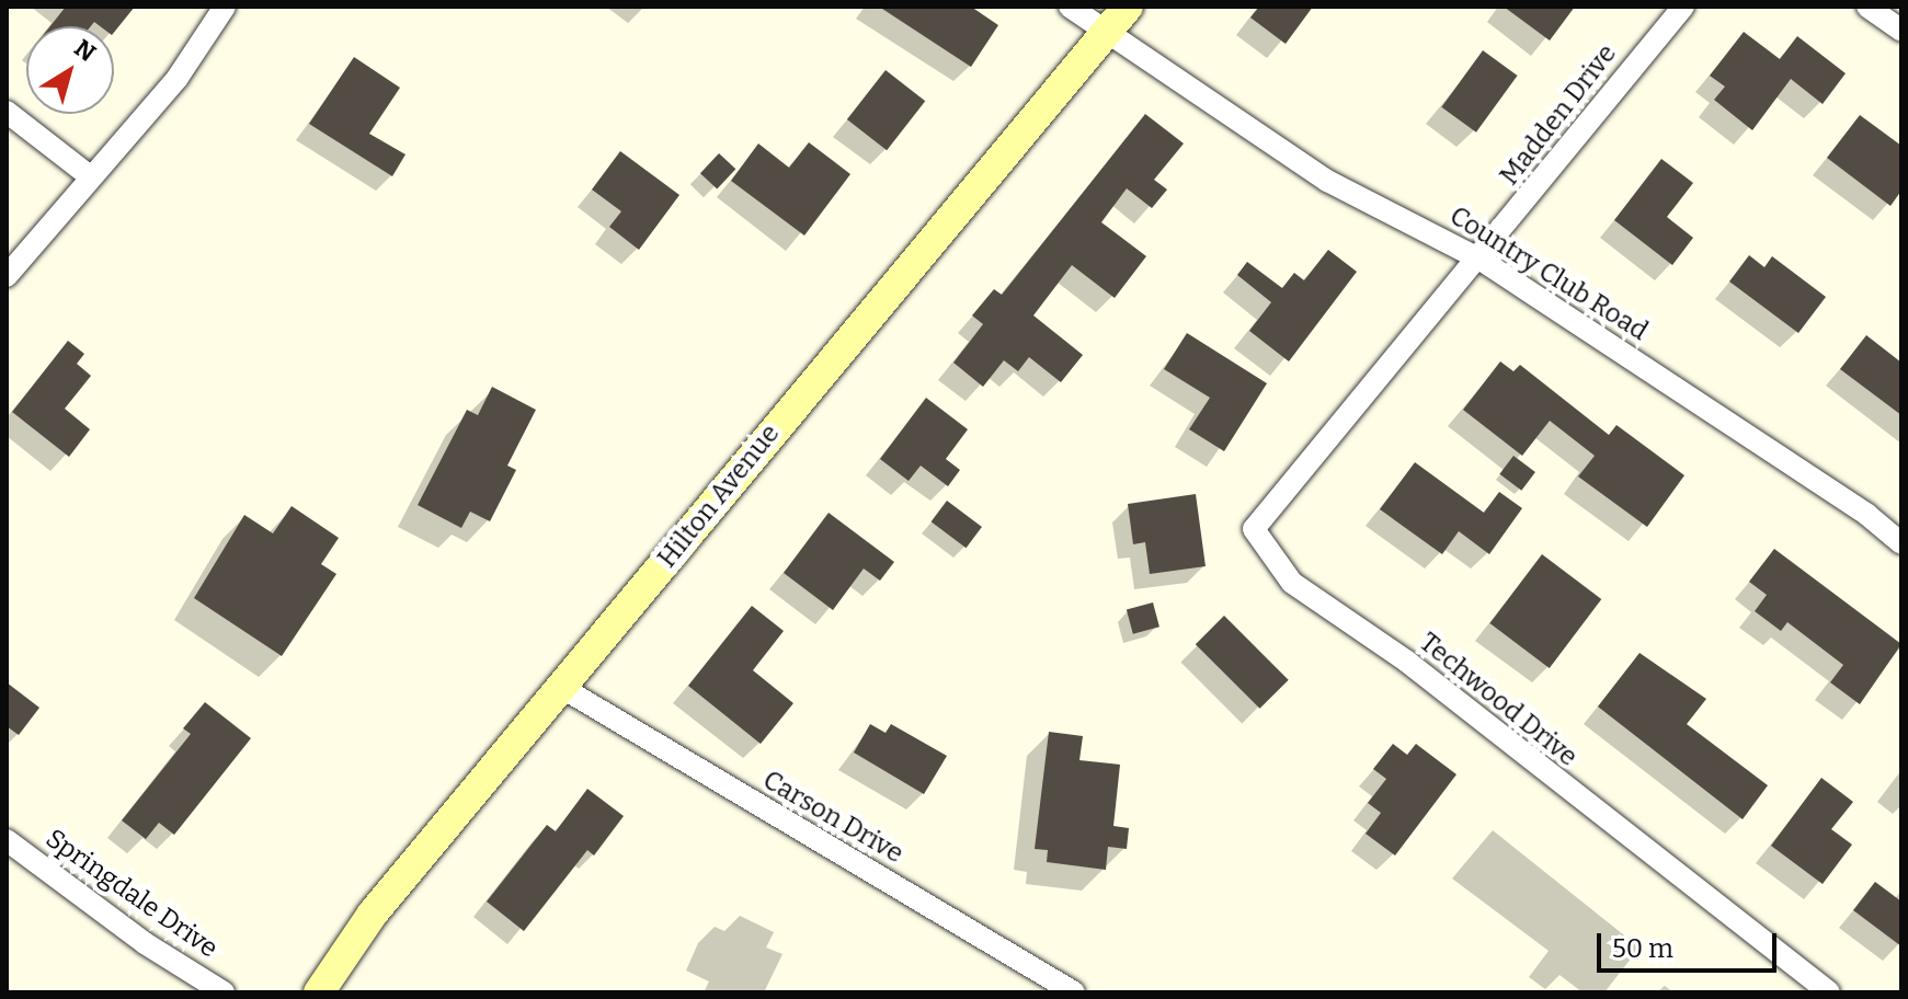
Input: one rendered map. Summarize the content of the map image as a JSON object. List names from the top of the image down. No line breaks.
{"streets":{"street":["Madden Drive","Country Club Road","Hilton Avenue","Techwood Drive","Carson Drive","Springdale Drive"]},"crossings":[["Madden Drive","Country Club Road"],["Madden Drive","Techwood Drive"],["Country Club Road","Hilton Avenue"],["Hilton Avenue","Carson Drive"]],"scale_bar":"50 m","north":"top right"}
